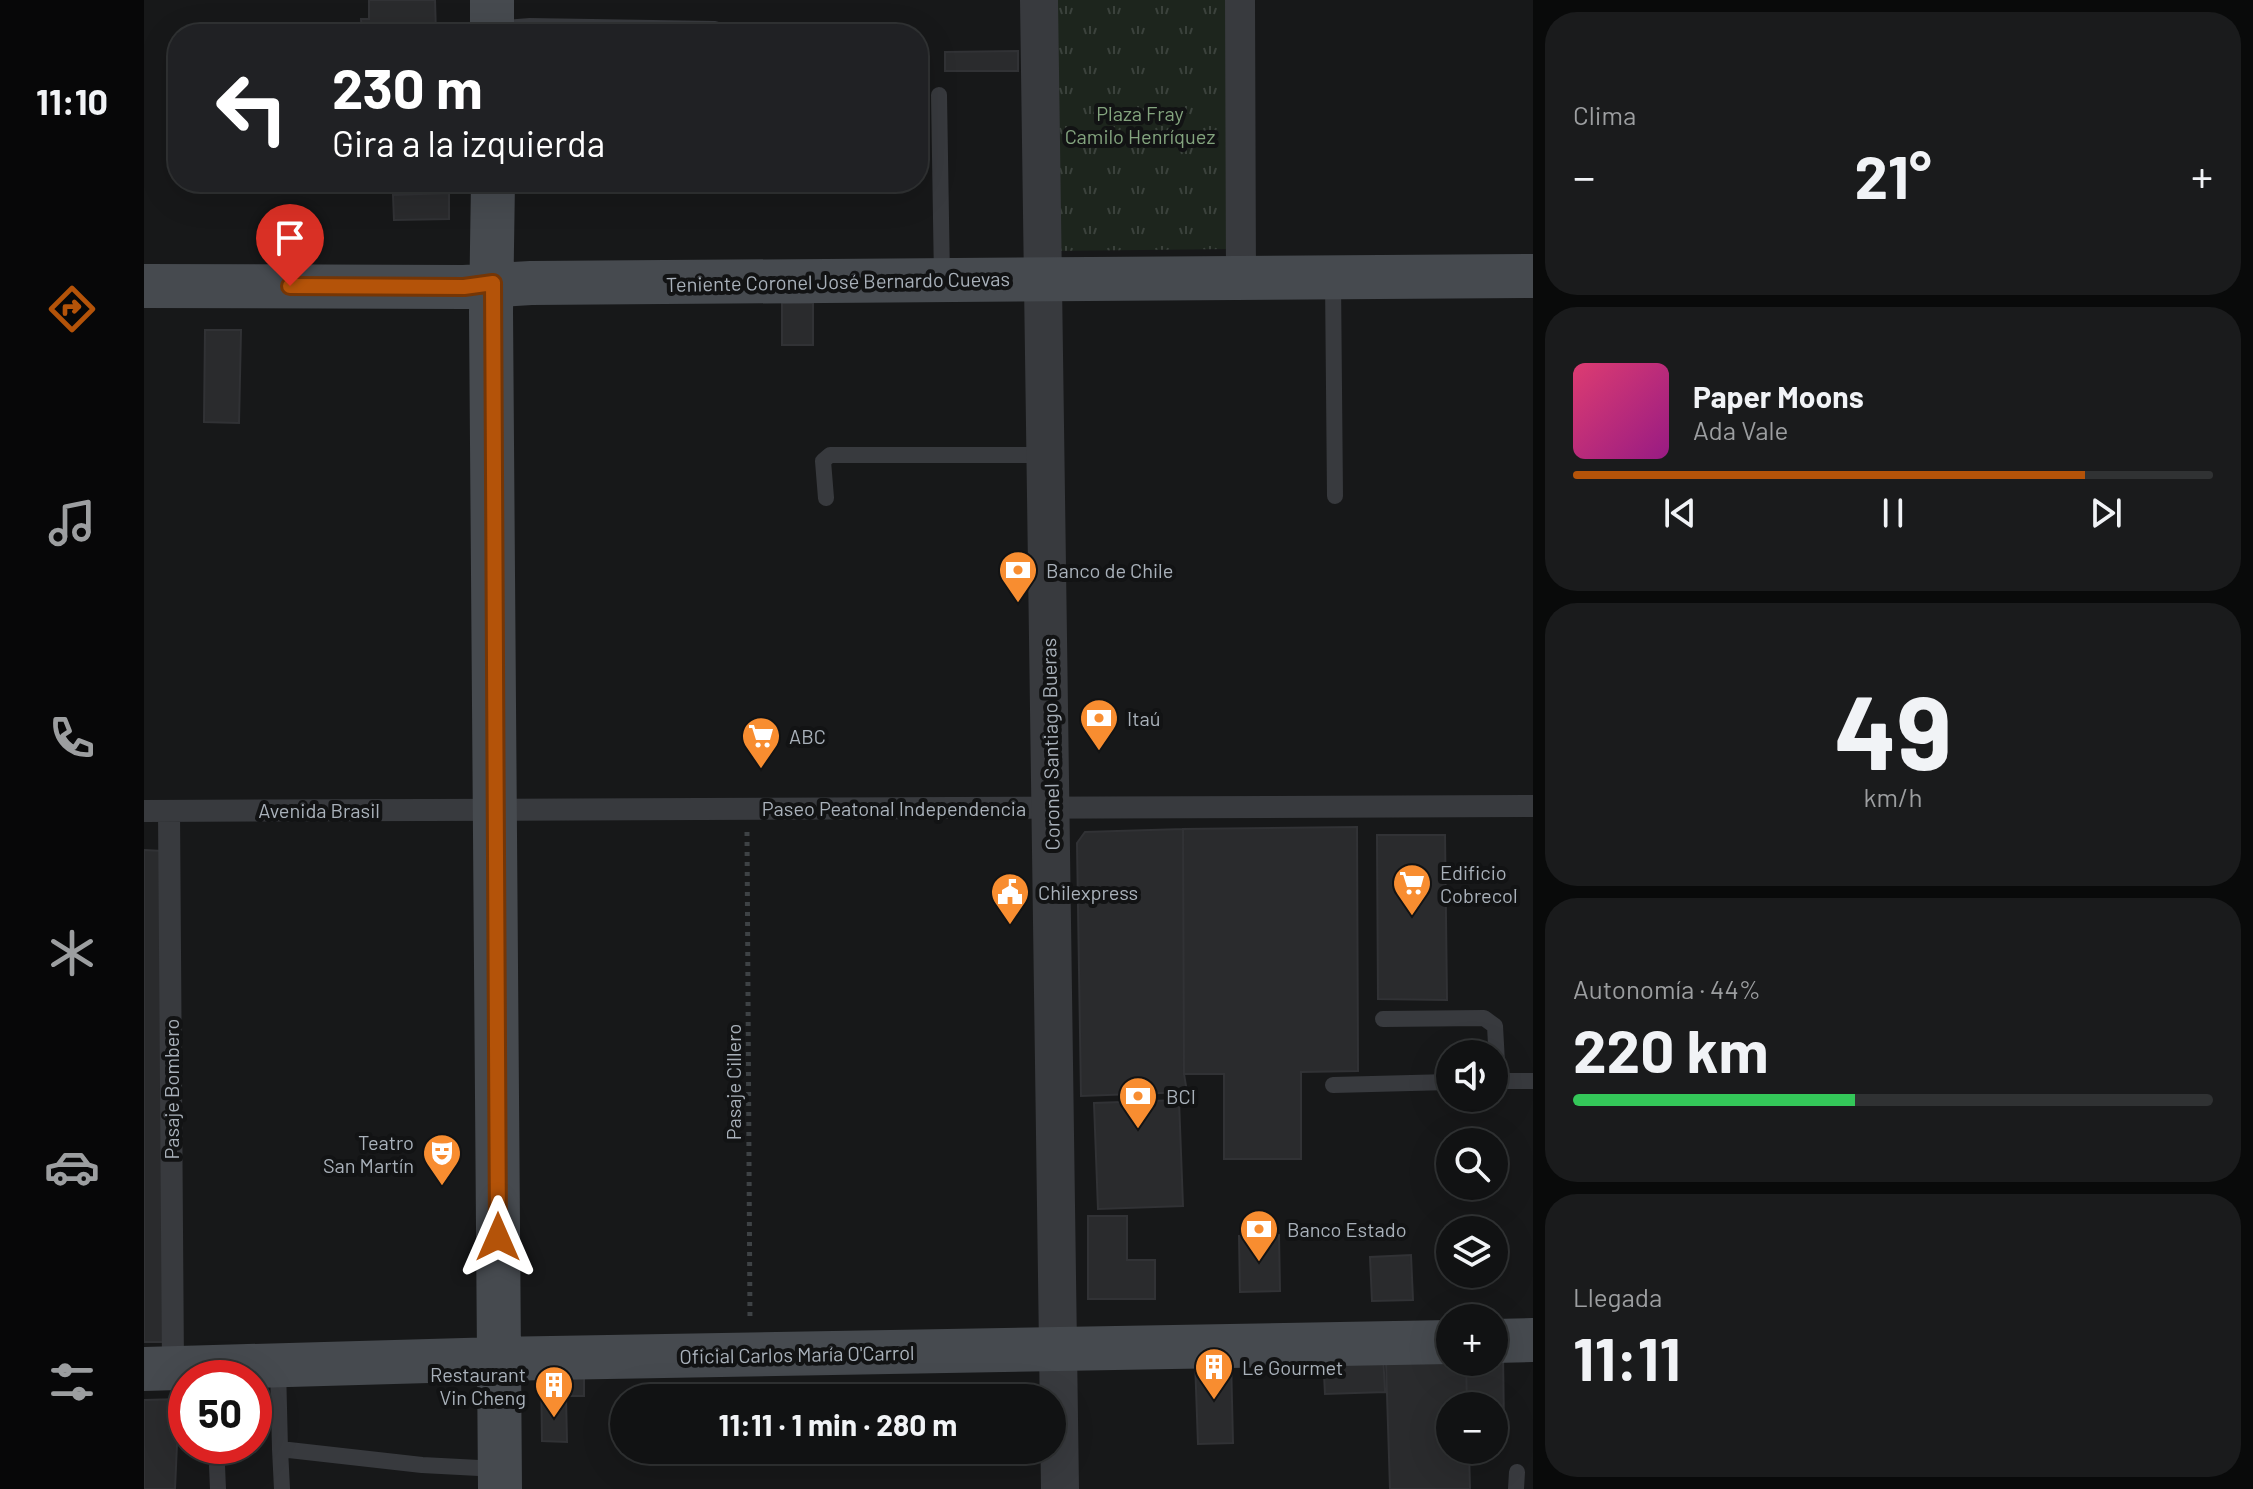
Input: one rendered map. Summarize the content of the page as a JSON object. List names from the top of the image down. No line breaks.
{"streets":{"main road":["Teniente Coronel José Bernardo Cuevas","Oficial Carlos María O'Carrol"],"street":["Coronel Santiago Bueras","Paseo Peatonal Independencia","Avenida Brasil","Pasaje Bombero"],"path":["Pasaje Cillero"]},"crossings":[["Teniente Coronel José Bernardo Cuevas","Coronel Santiago Bueras"],["Coronel Santiago Bueras","Paseo Peatonal Independencia"],["Coronel Santiago Bueras","Oficial Carlos María O'Carrol"],["Paseo Peatonal Independencia","Avenida Brasil"],["Paseo Peatonal Independencia","Pasaje Cillero"],["Avenida Brasil","Pasaje Bombero"],["Pasaje Cillero","Oficial Carlos María O'Carrol"],["Pasaje Bombero","Oficial Carlos María O'Carrol"]],"parks":["Plaza Fray Camilo Henríquez"],"places":{"bank":["Banco de Chile","Itaú","BCI","Banco Estado"],"supermarket":["ABC","Edificio Cobrecol"],"public building":["Chilexpress"],"theatre":["Teatro San Martín"],"building":["Le Gourmet","Restaurant Vin Cheng"]},"page":{"tabs":"11:10","tile":["Clima",["49","km/h"],["Autonomía · 44%","220 km"],["Llegada","11:11"]],"turn":["230 m","Gira a la izquierda"],"heat":["−","21°","+"],"song":["Paper Moons","Ada Vale"],"map_buttons":["+","−"],"limit":"50","trip":"11:11 · 1 min · 280 m"}}
